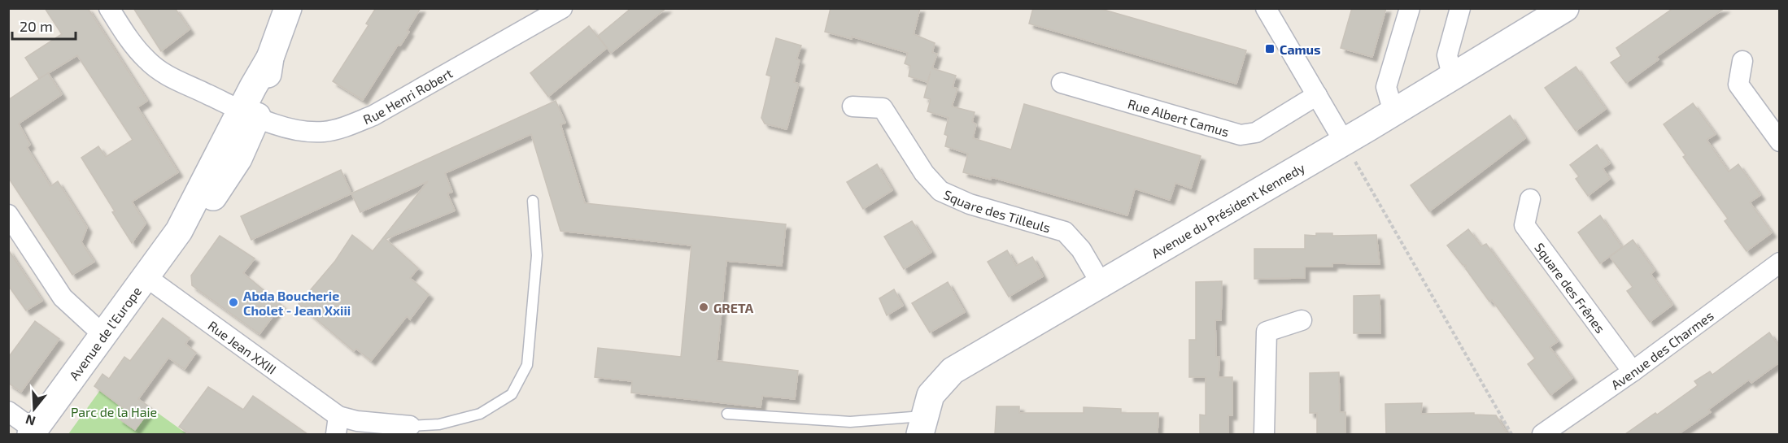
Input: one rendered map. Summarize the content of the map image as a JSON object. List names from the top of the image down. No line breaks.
{"streets":{"street":["Rue Henri Robert","Rue Albert Camus","Avenue du Président Kennedy","Square des Tilleuls","Square des Frênes","Avenue de l’Europe","Rue Jean XXIII","Avenue des Charmes"]},"crossings":[["Rue Henri Robert","Avenue de l’Europe"],["Avenue du Président Kennedy","Square des Tilleuls"],["Square des Frênes","Avenue des Charmes"],["Avenue de l’Europe","Rue Jean XXIII"]],"parks":["Parc de la Haie"],"places":{"transit":["Camus"],"other":["Abda Boucherie Cholet - Jean Xxiii","GRETA"]},"scale_bar":"20 m","north":"bottom"}
